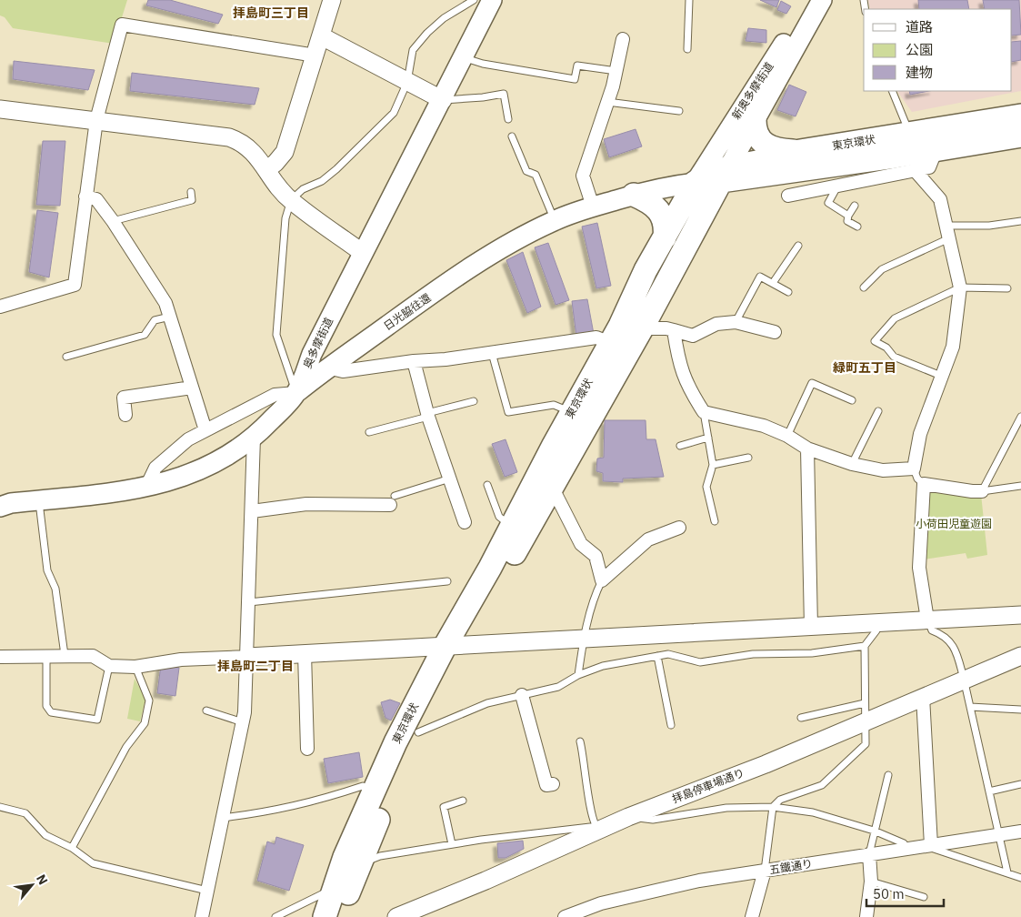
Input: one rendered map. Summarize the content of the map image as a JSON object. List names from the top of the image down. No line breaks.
{"streets":{"highway":["東京環状"],"main road":["新奥多摩街道","日光脇往還","奥多摩街道"],"street":["拝島停車場通り","五鐵通り"]},"crossings":[["新奥多摩街道","東京環状"],["新奥多摩街道","日光脇往還"],["東京環状","日光脇往還"],["日光脇往還","奥多摩街道"]],"districts":["拝島町三丁目","緑町五丁目","拝島町二丁目"],"parks":["小荷田児童遊園"],"legend":["道路","公園","建物"],"scale_bar":"50 m","north":"top right"}
